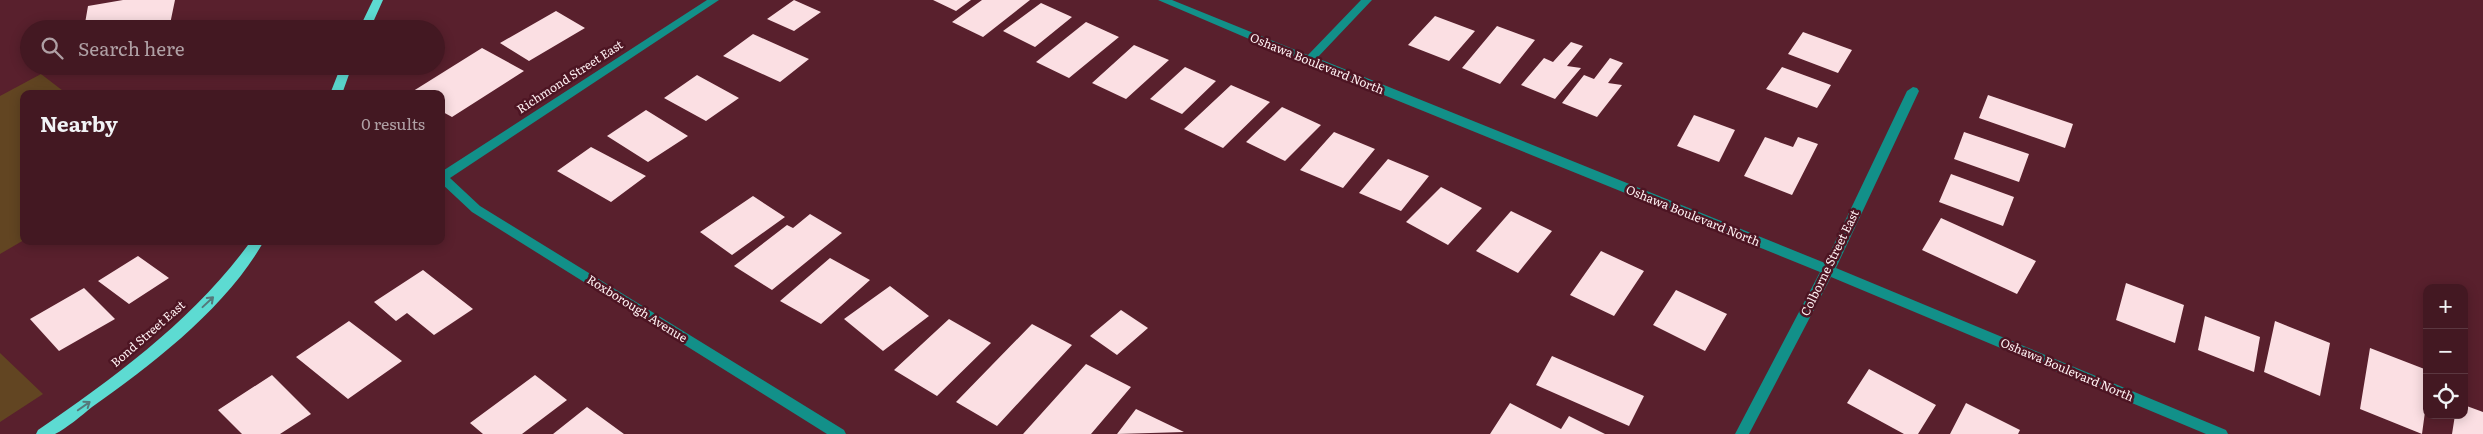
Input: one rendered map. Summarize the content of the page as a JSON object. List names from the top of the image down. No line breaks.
{"streets":{"main road":["Bond Street East"],"street":["Oshawa Boulevard North","Richmond Street East","Colborne Street East","Roxborough Avenue"]},"crossings":[["Oshawa Boulevard North","Colborne Street East"]],"one_way":["Bond Street East"],"page":{"search":"Search here","heading":["Nearby","0 results"],"map_buttons":["+","−"]}}
